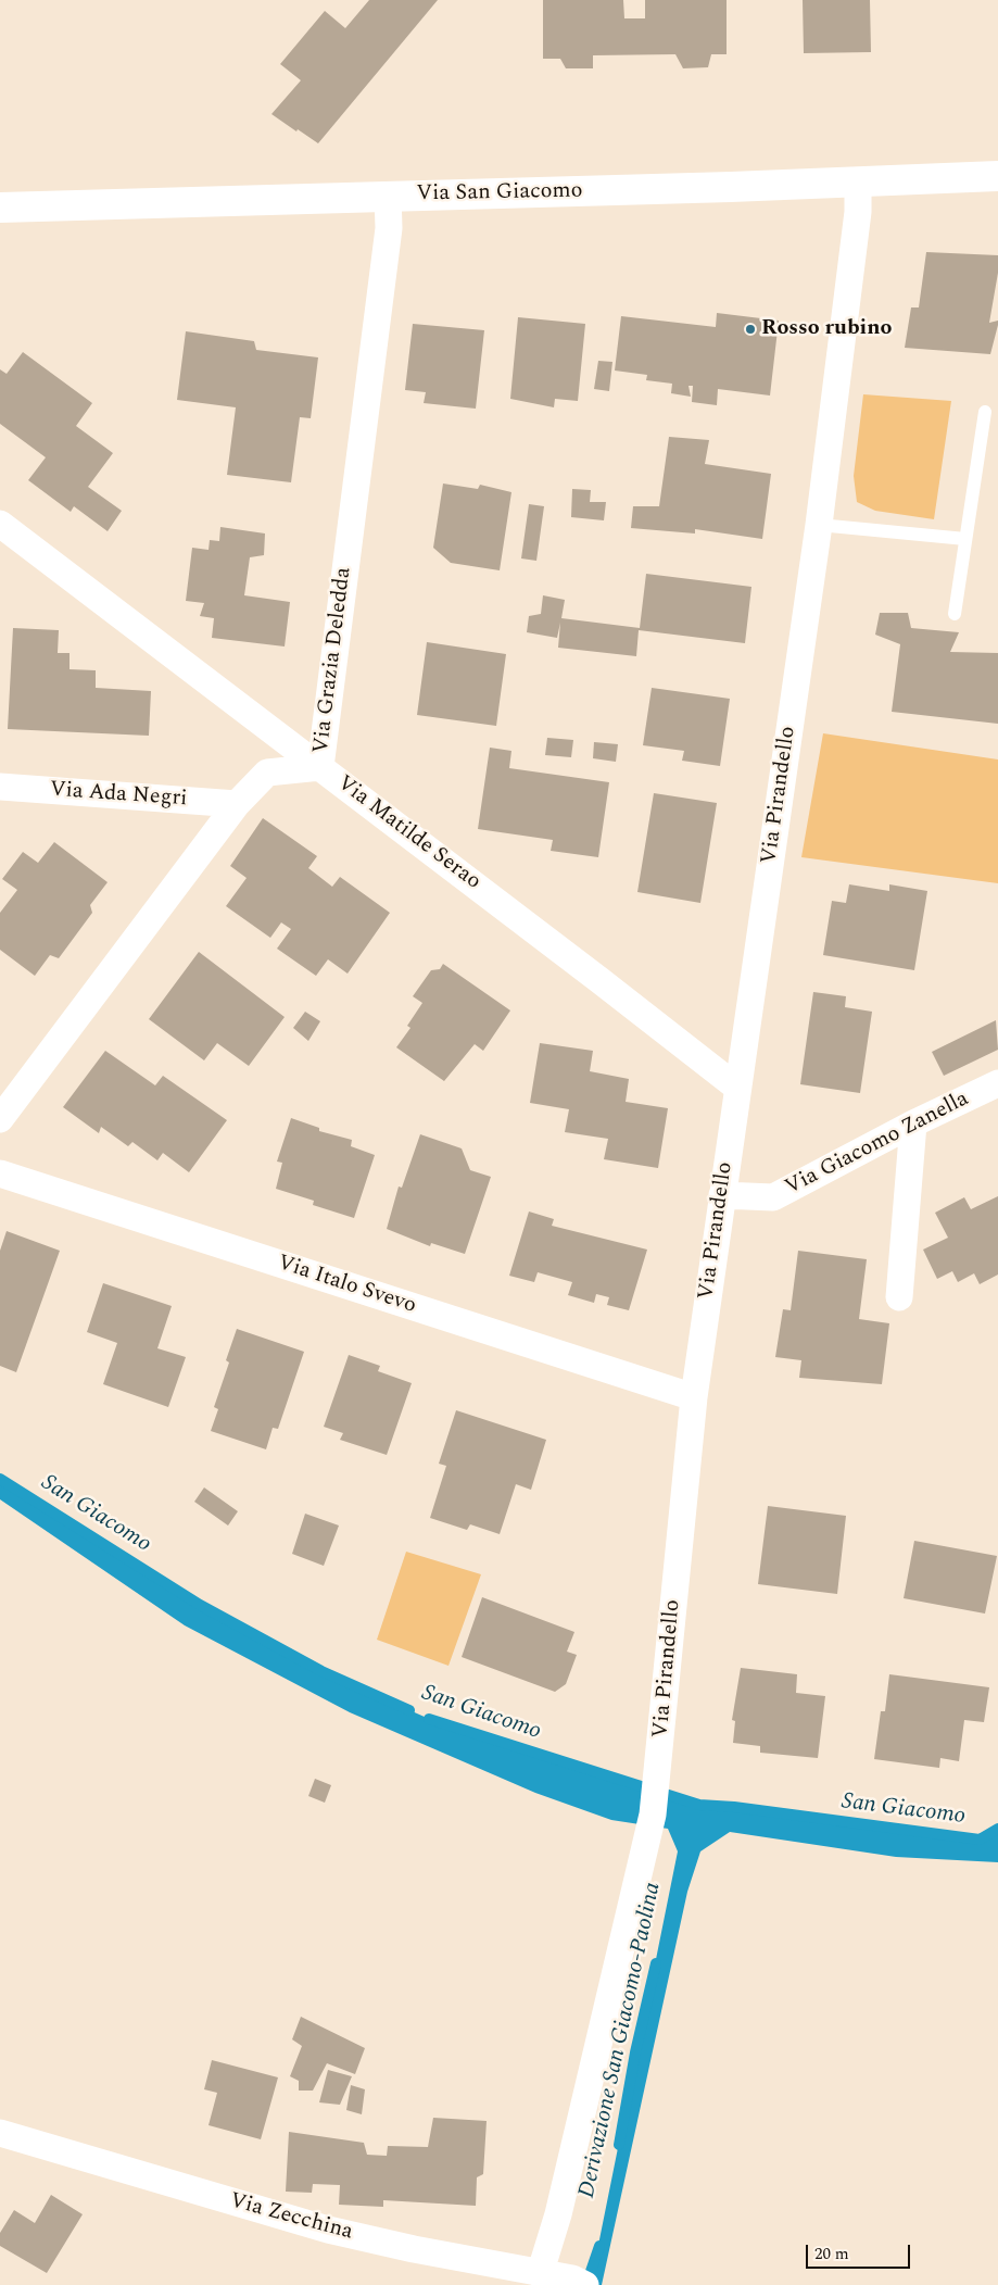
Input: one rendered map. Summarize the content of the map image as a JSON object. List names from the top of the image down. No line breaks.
{"streets":{"street":["Via San Giacomo","Via Grazia Deledda","Via Ada Negri","Via Pirandello","Via Matilde Serao","Via Giacomo Zanella","Via Italo Svevo","Via Zecchina"]},"crossings":[["Via San Giacomo","Via Grazia Deledda"],["Via San Giacomo","Via Pirandello"],["Via Grazia Deledda","Via Ada Negri"],["Via Grazia Deledda","Via Matilde Serao"],["Via Pirandello","Via Matilde Serao"],["Via Pirandello","Via Giacomo Zanella"],["Via Pirandello","Via Italo Svevo"],["Via Pirandello","Via Zecchina"]],"water":["San Giacomo","Derivazione San Giacomo-Paolina"],"places":["Rosso rubino"],"scale_bar":"20 m"}
